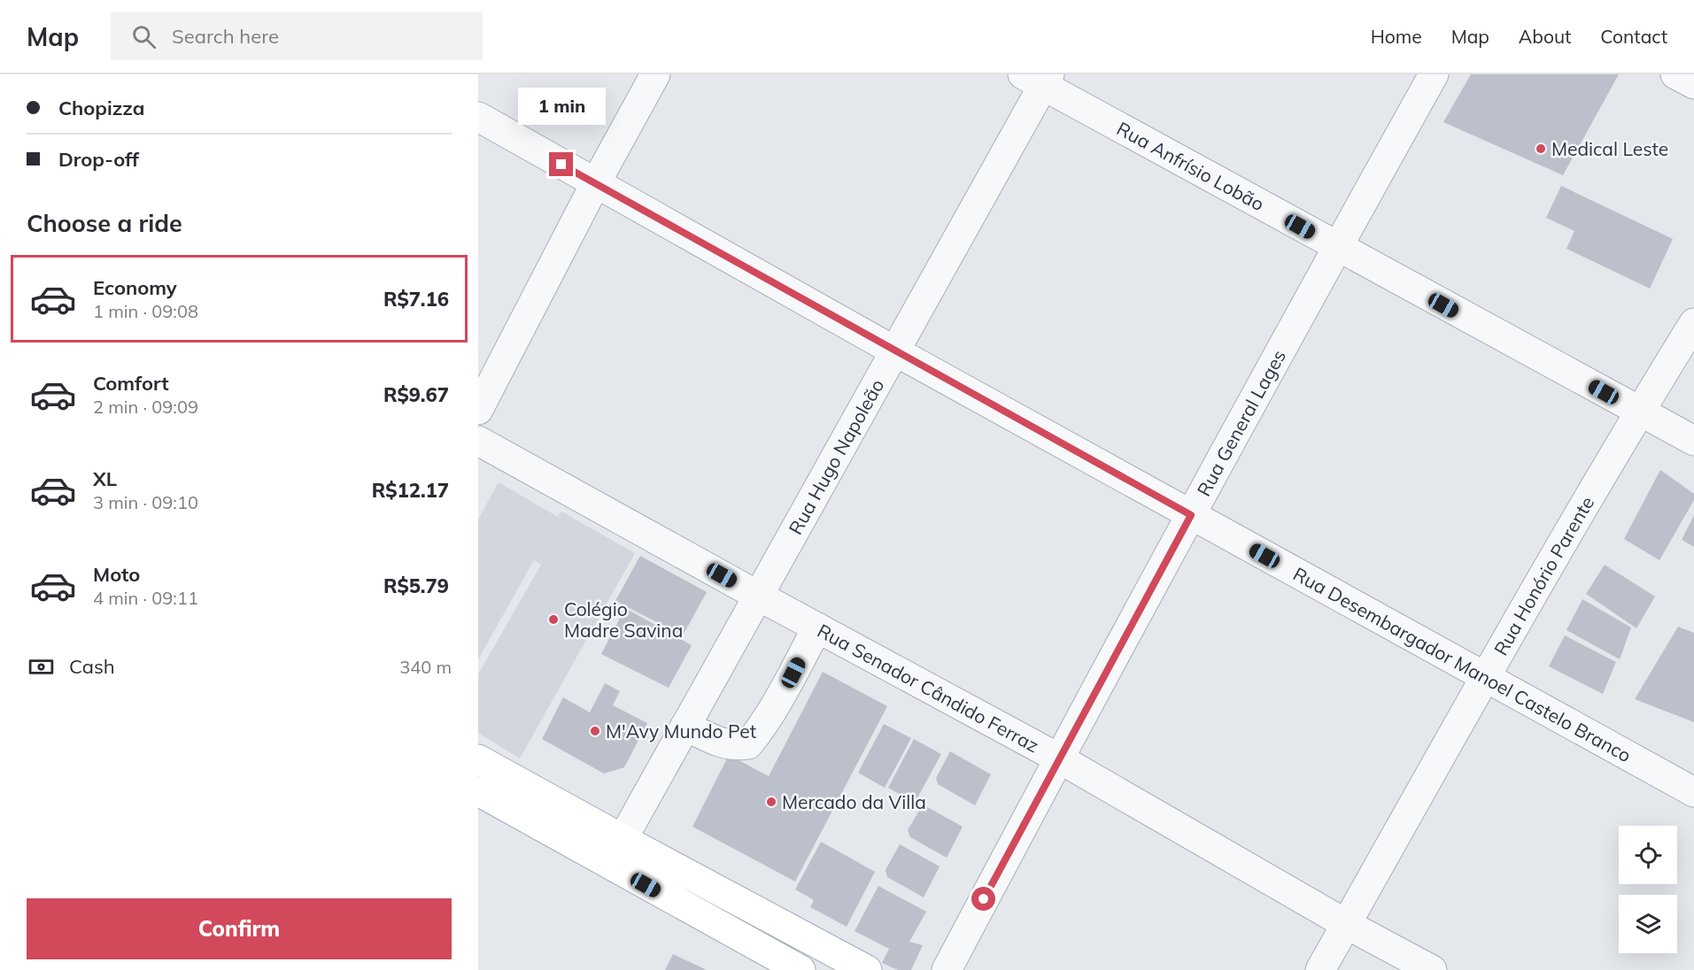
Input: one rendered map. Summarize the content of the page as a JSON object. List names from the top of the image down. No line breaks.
{"streets":{"street":["Rua Anfrísio Lobão","Rua General Lages","Rua Hugo Napoleão","Rua Honório Parente","Rua Desembargador Manoel Castelo Branco","Rua Senador Cândido Ferraz"]},"crossings":[["Rua Anfrísio Lobão","Rua General Lages"],["Rua Anfrísio Lobão","Rua Hugo Napoleão"],["Rua Anfrísio Lobão","Rua Honório Parente"],["Rua General Lages","Rua Desembargador Manoel Castelo Branco"],["Rua General Lages","Rua Senador Cândido Ferraz"],["Rua Hugo Napoleão","Rua Desembargador Manoel Castelo Branco"],["Rua Hugo Napoleão","Rua Senador Cândido Ferraz"],["Rua Honório Parente","Rua Desembargador Manoel Castelo Branco"],["Rua Honório Parente","Rua Senador Cândido Ferraz"]],"places":["Medical Leste","Colégio Madre Savina","M'Avy Mundo Pet","Mercado da Villa"],"page":{"header":"Map","search":"Search here","nav":["Home","Map","About","Contact"],"banner":["Chopizza","Drop-off"],"bubble":"1 min","heading":"Choose a ride","list":[{"name":"Economy","note":"1 min · 09:08","value":"R$7.16"},{"name":"Comfort","note":"2 min · 09:09","value":"R$9.67"},{"name":"XL","note":"3 min · 09:10","value":"R$12.17"},{"name":"Moto","note":"4 min · 09:11","value":"R$5.79"}],"pay":["Cash","340 m"],"buttons":"Confirm"}}
